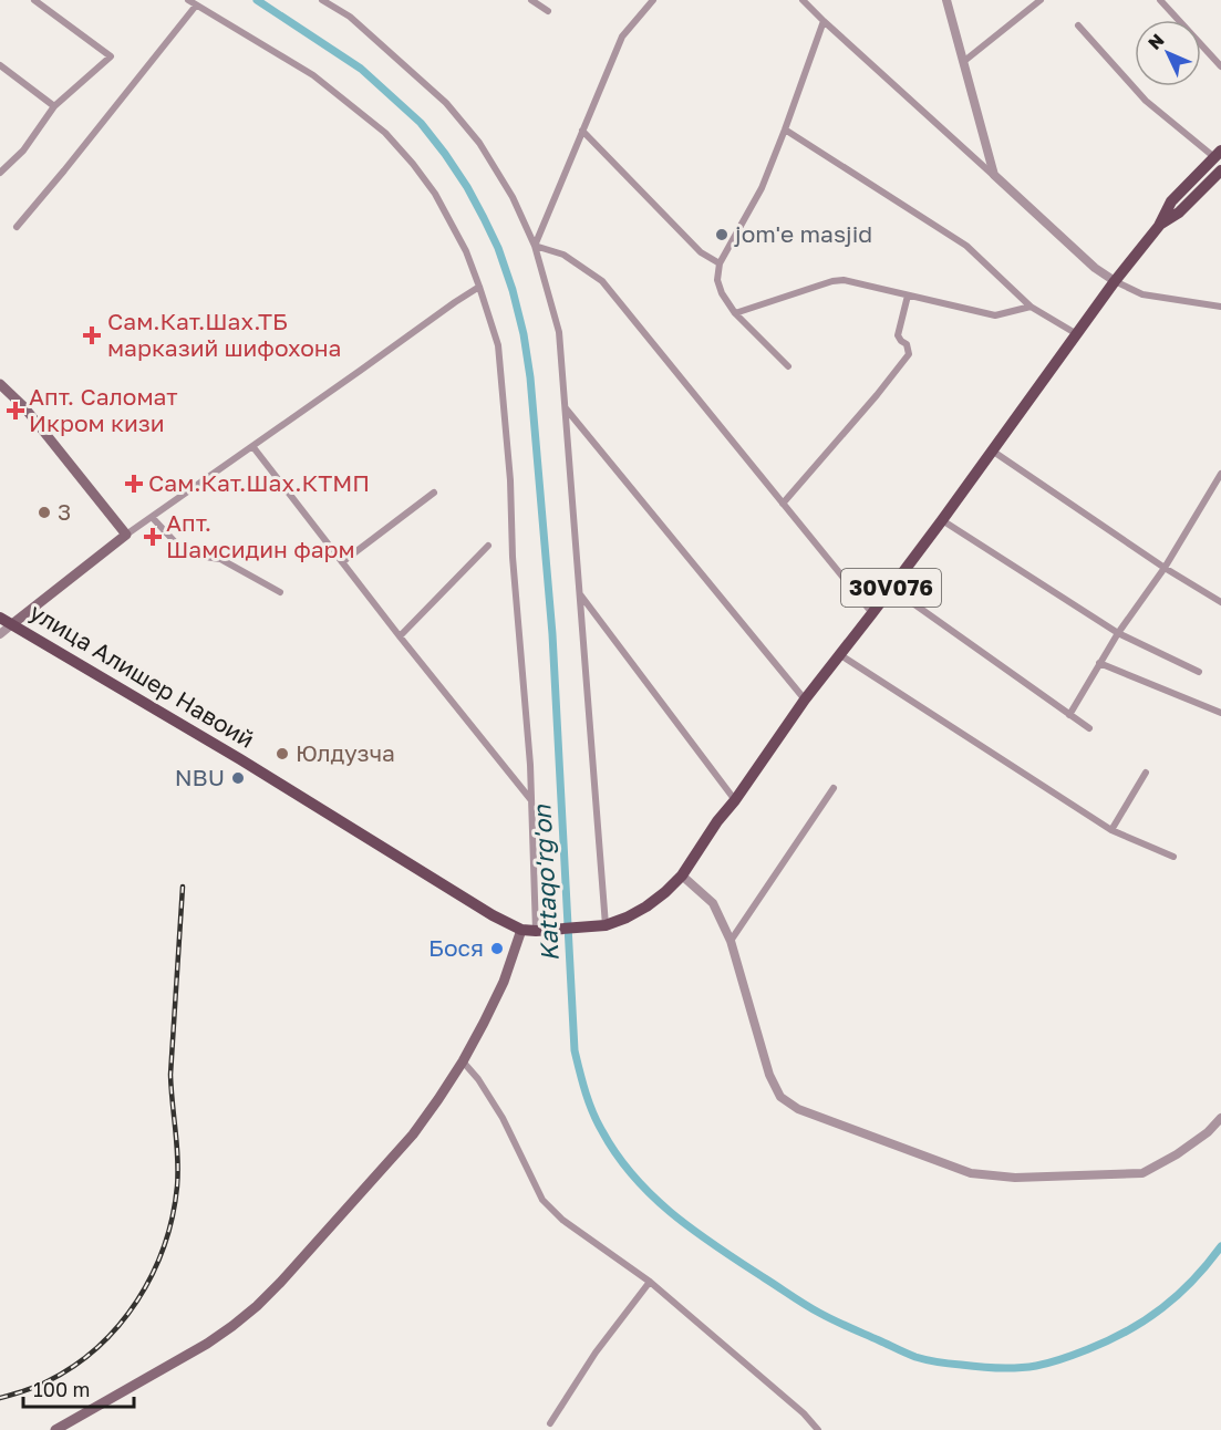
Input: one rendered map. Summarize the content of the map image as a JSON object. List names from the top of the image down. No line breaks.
{"streets":{"main road":["30V076","улица Алишер Навоий"]},"crossings":[["30V076","улица Алишер Навоий"]],"water":["Kattaqo'rg'on"],"places":{"other":["jom'e masjid","3","Юлдузча","NBU","Бося"],"health":["Сам.Кат.Шах.ТБ марказий шифохона","Апт. Саломат Икром кизи","Сам.Кат.Шах.КТМП","Апт. Шамсидин фарм"]},"scale_bar":"100 m","north":"top left"}
